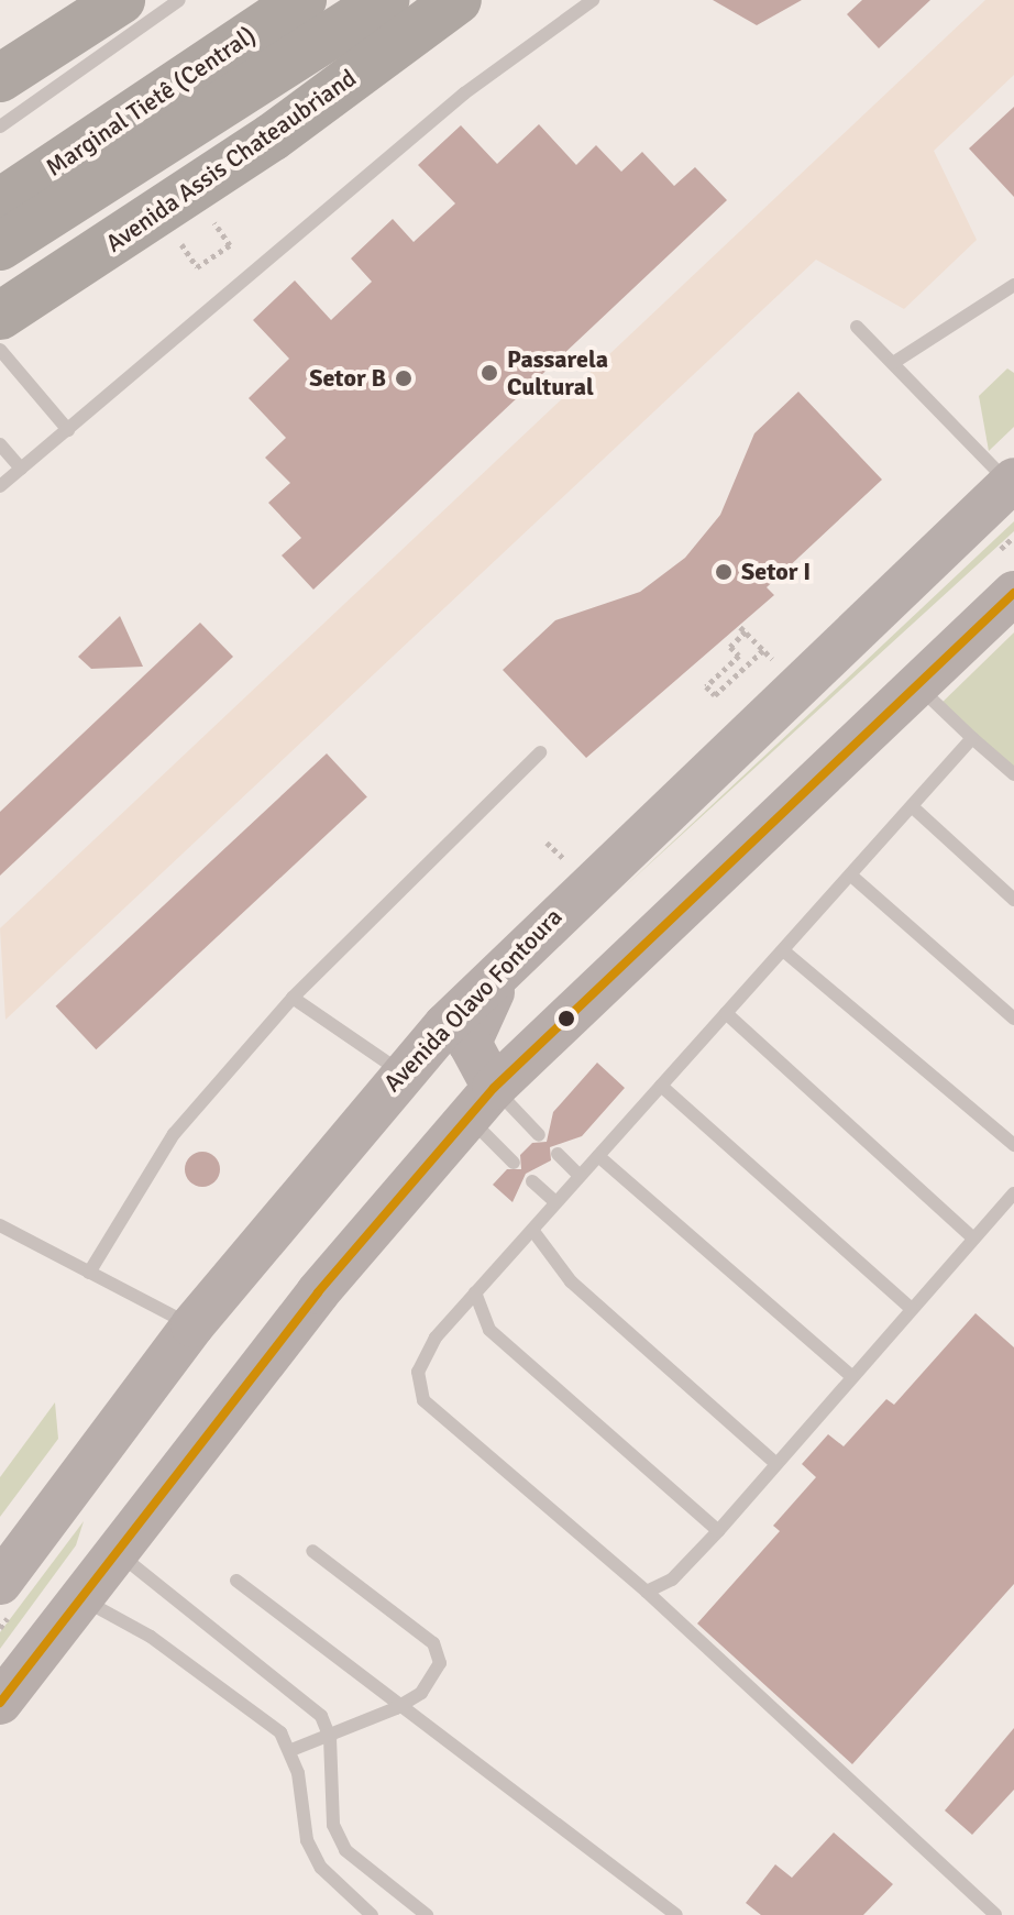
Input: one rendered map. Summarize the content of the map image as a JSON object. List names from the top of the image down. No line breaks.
{"streets":{"highway":["Marginal Tietê (Central)","Avenida Assis Chateaubriand"],"main road":["Avenida Olavo Fontoura"]},"places":["Passarela Cultural","Setor B","Setor I"]}
